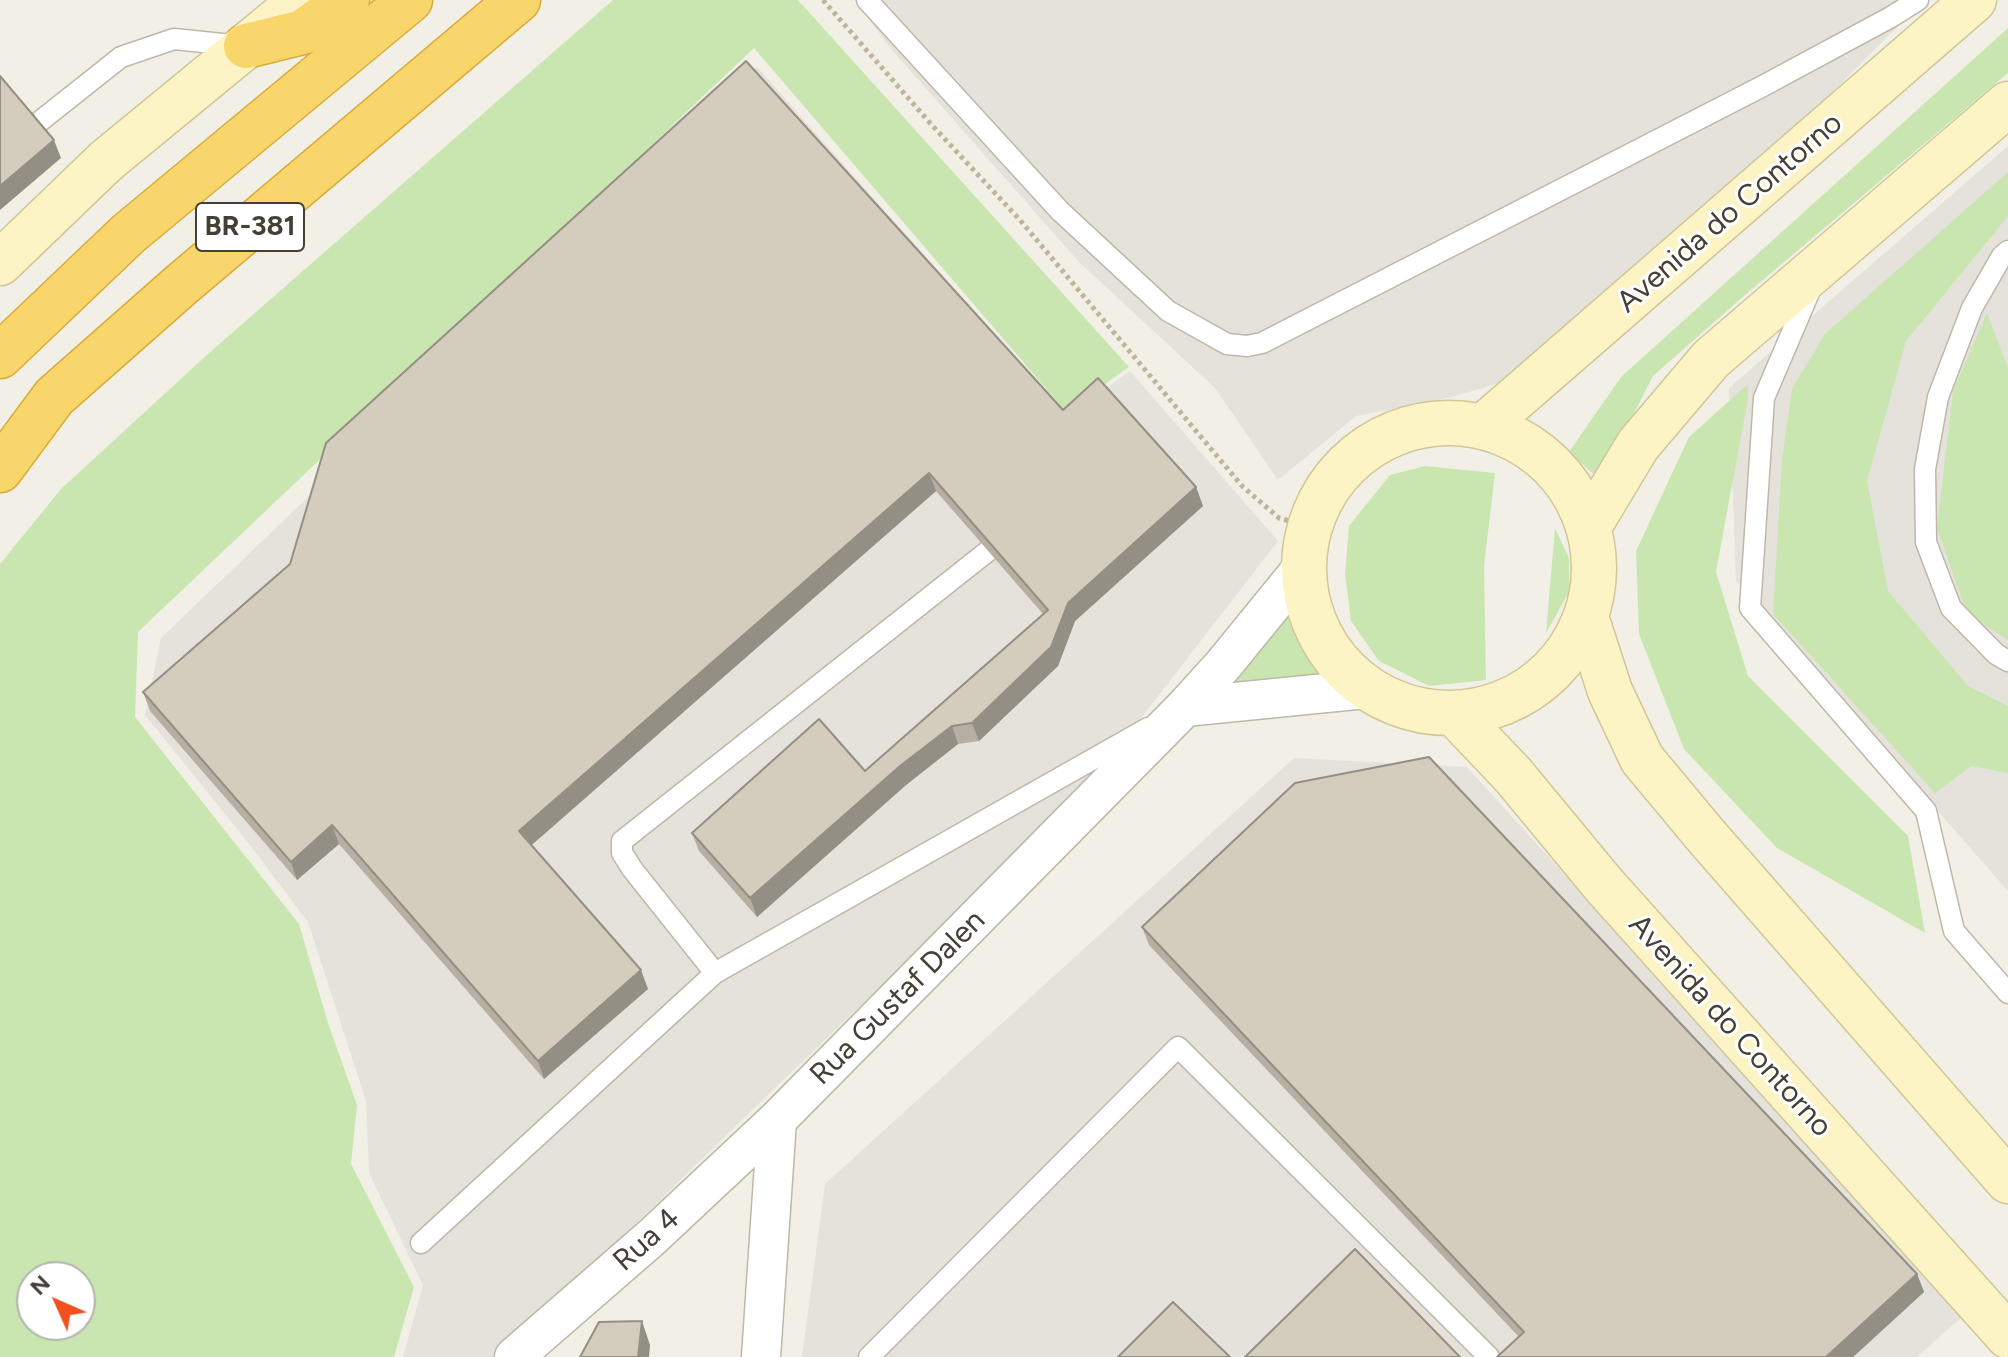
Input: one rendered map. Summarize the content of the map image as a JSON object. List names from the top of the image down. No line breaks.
{"streets":{"highway":["BR-381"],"main road":["Avenida do Contorno"],"street":["Rua Gustaf Dalen","Rua 4"]},"crossings":[["Rua Gustaf Dalen","Rua 4"]],"north":"top left"}
